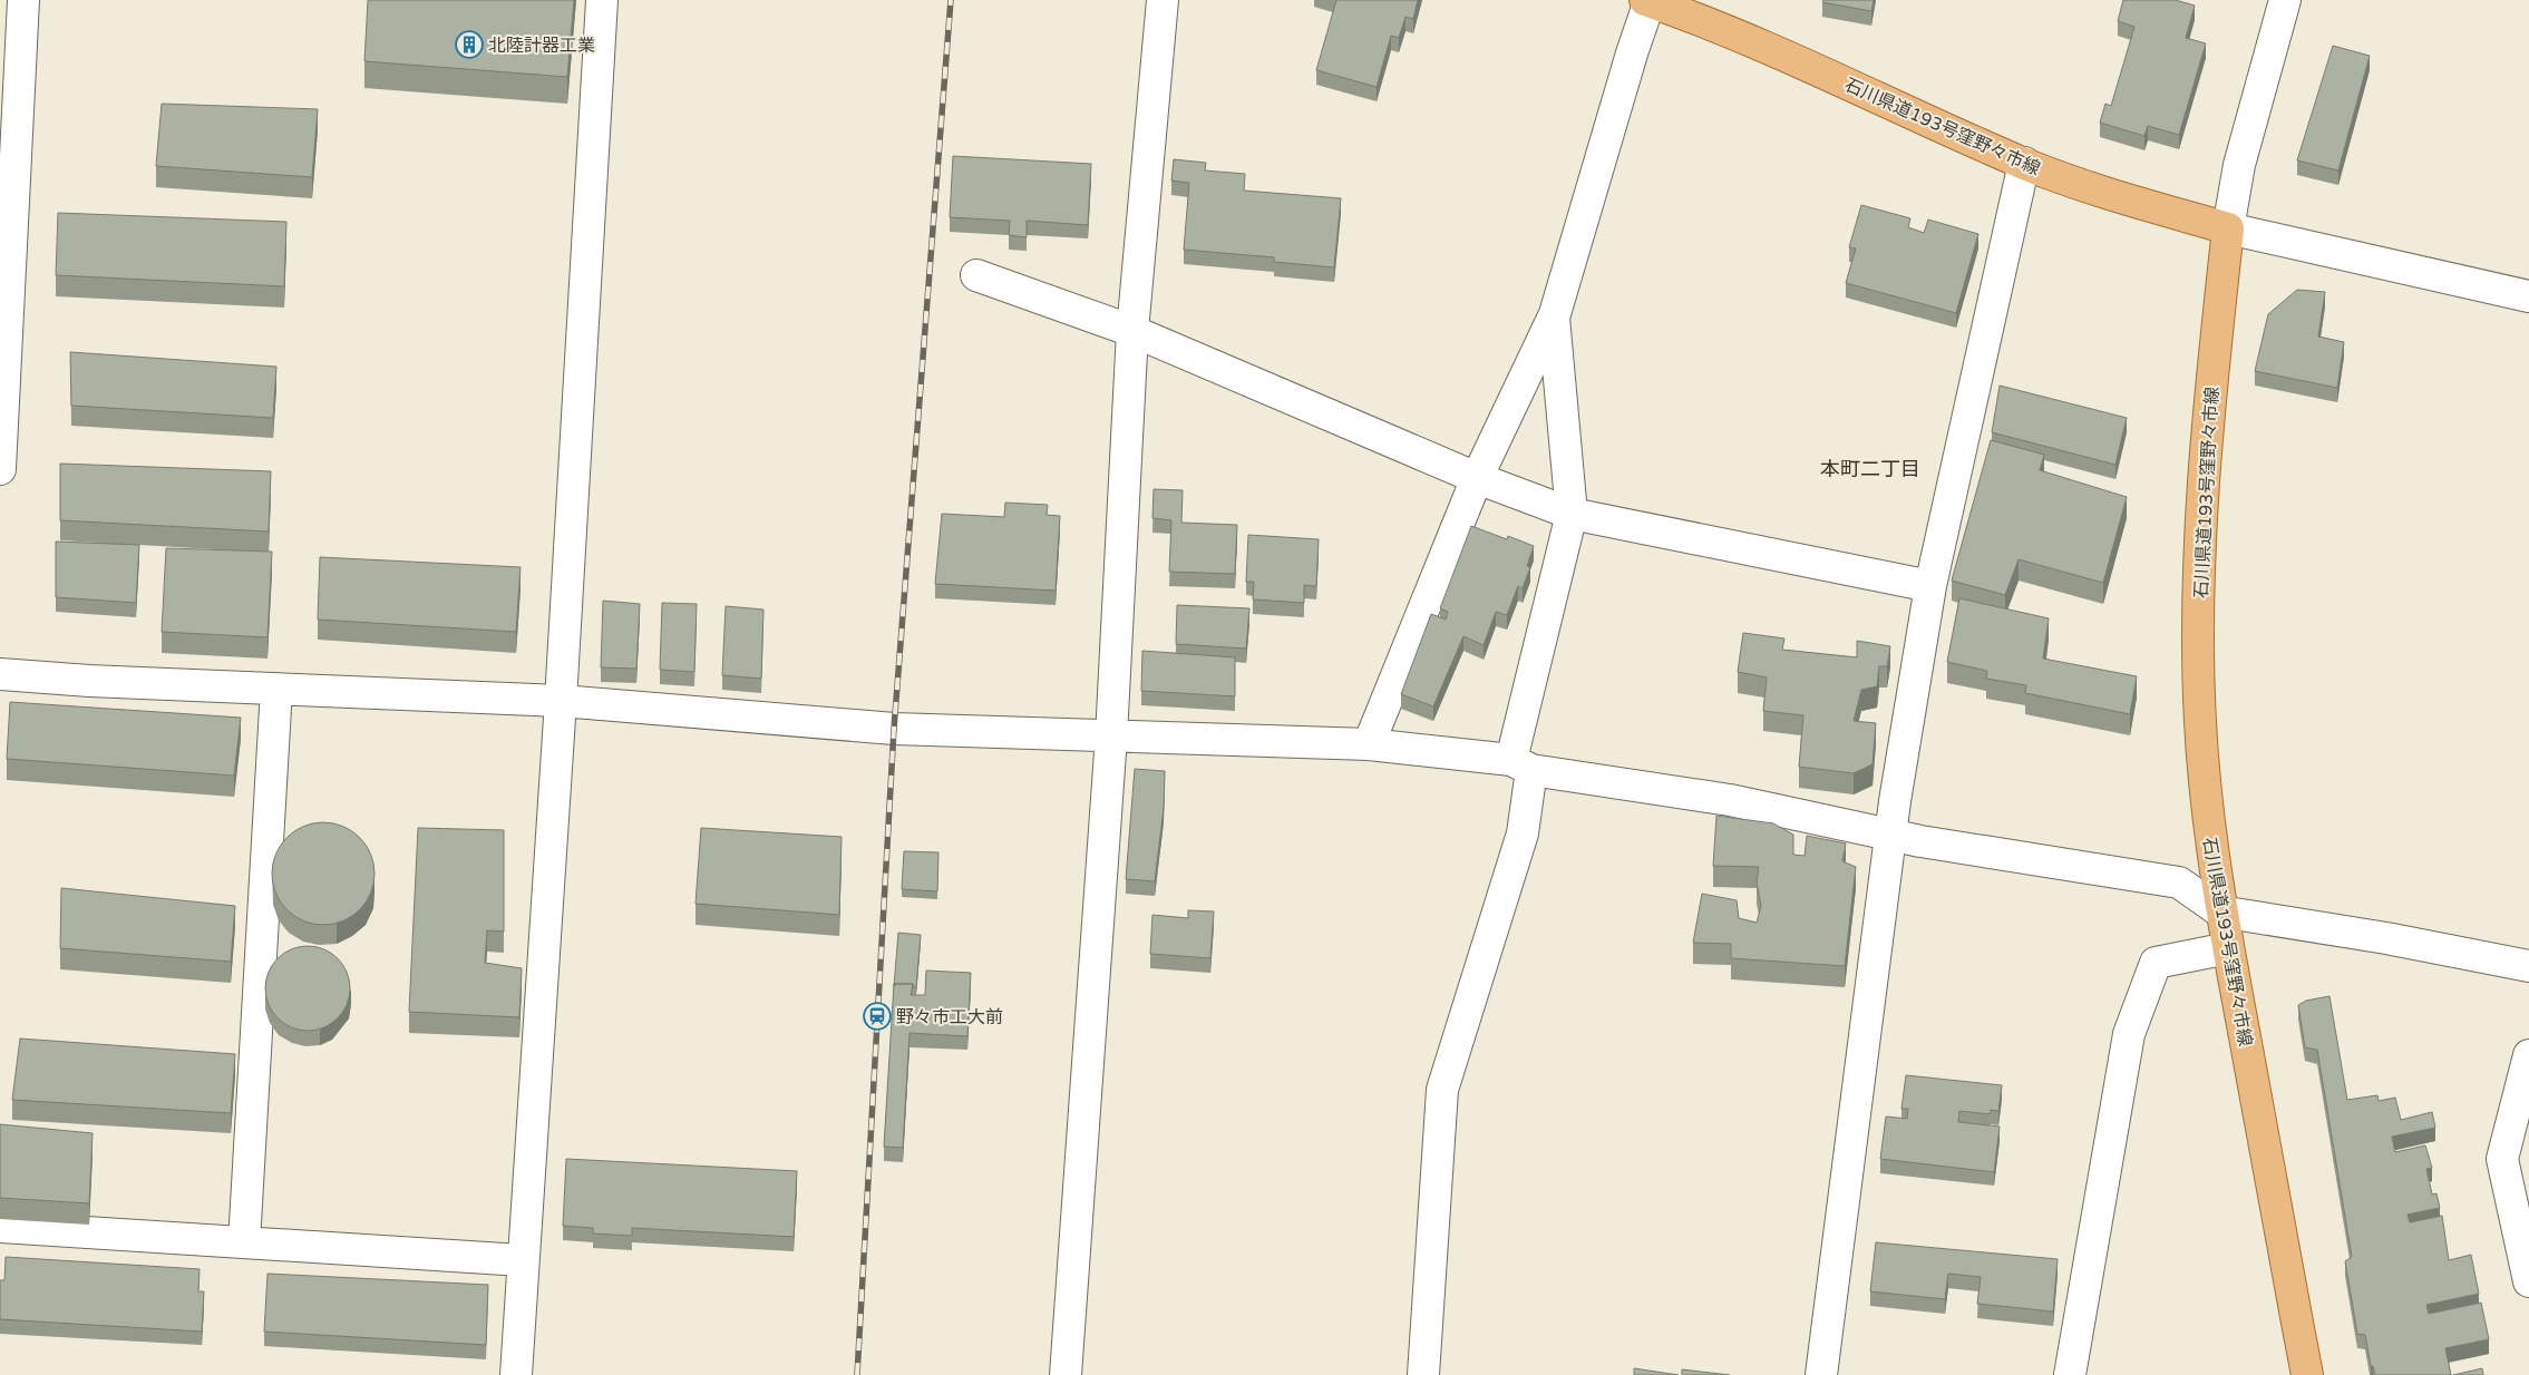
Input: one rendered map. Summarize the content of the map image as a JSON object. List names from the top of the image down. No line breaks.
{"streets":{"main road":["石川県道193号窪野々市線"]},"districts":["本町二丁目"],"places":{"building":["北陸計器工業"],"station":["野々市工大前"]}}
